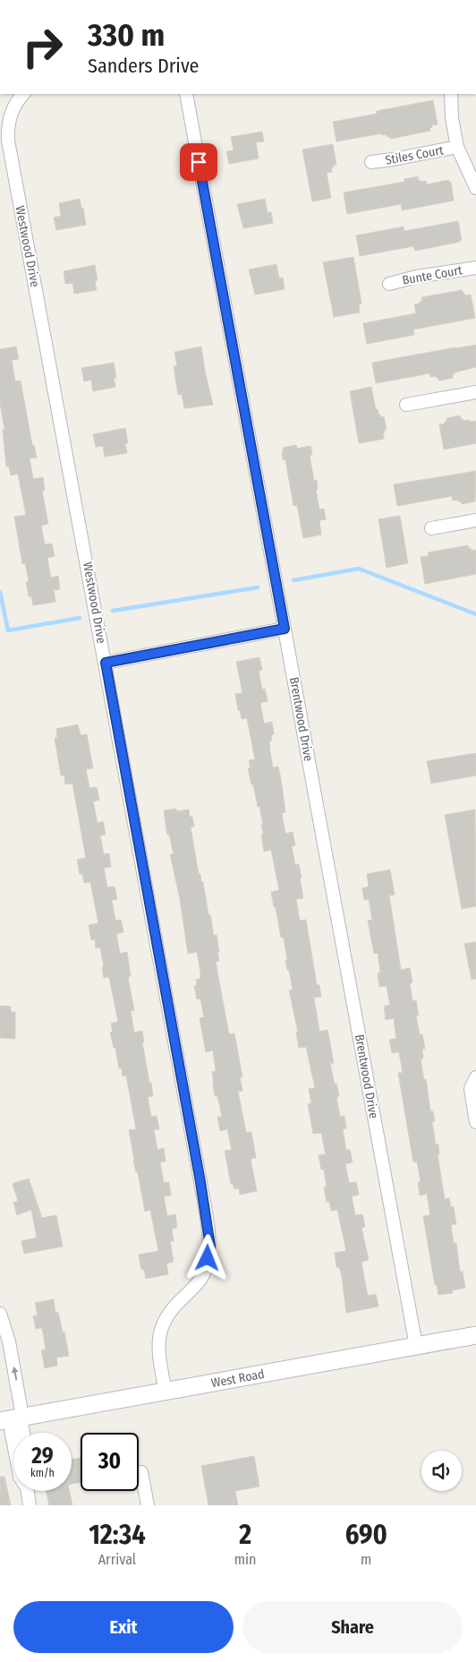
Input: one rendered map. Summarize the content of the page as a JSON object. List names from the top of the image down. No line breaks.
{"streets":{"main road":["West Road"],"street":["Stiles Court","Westwood Drive","Bunte Court","Brentwood Drive"]},"crossings":[["Westwood Drive","West Road"],["Brentwood Drive","West Road"]],"page":{"turn":["330 m","Sanders Drive"],"speed":"29 km/h","limit":"30","eta":["12:34","Arrival","2","min","690","m"],"buttons":["Exit","Share"]}}
